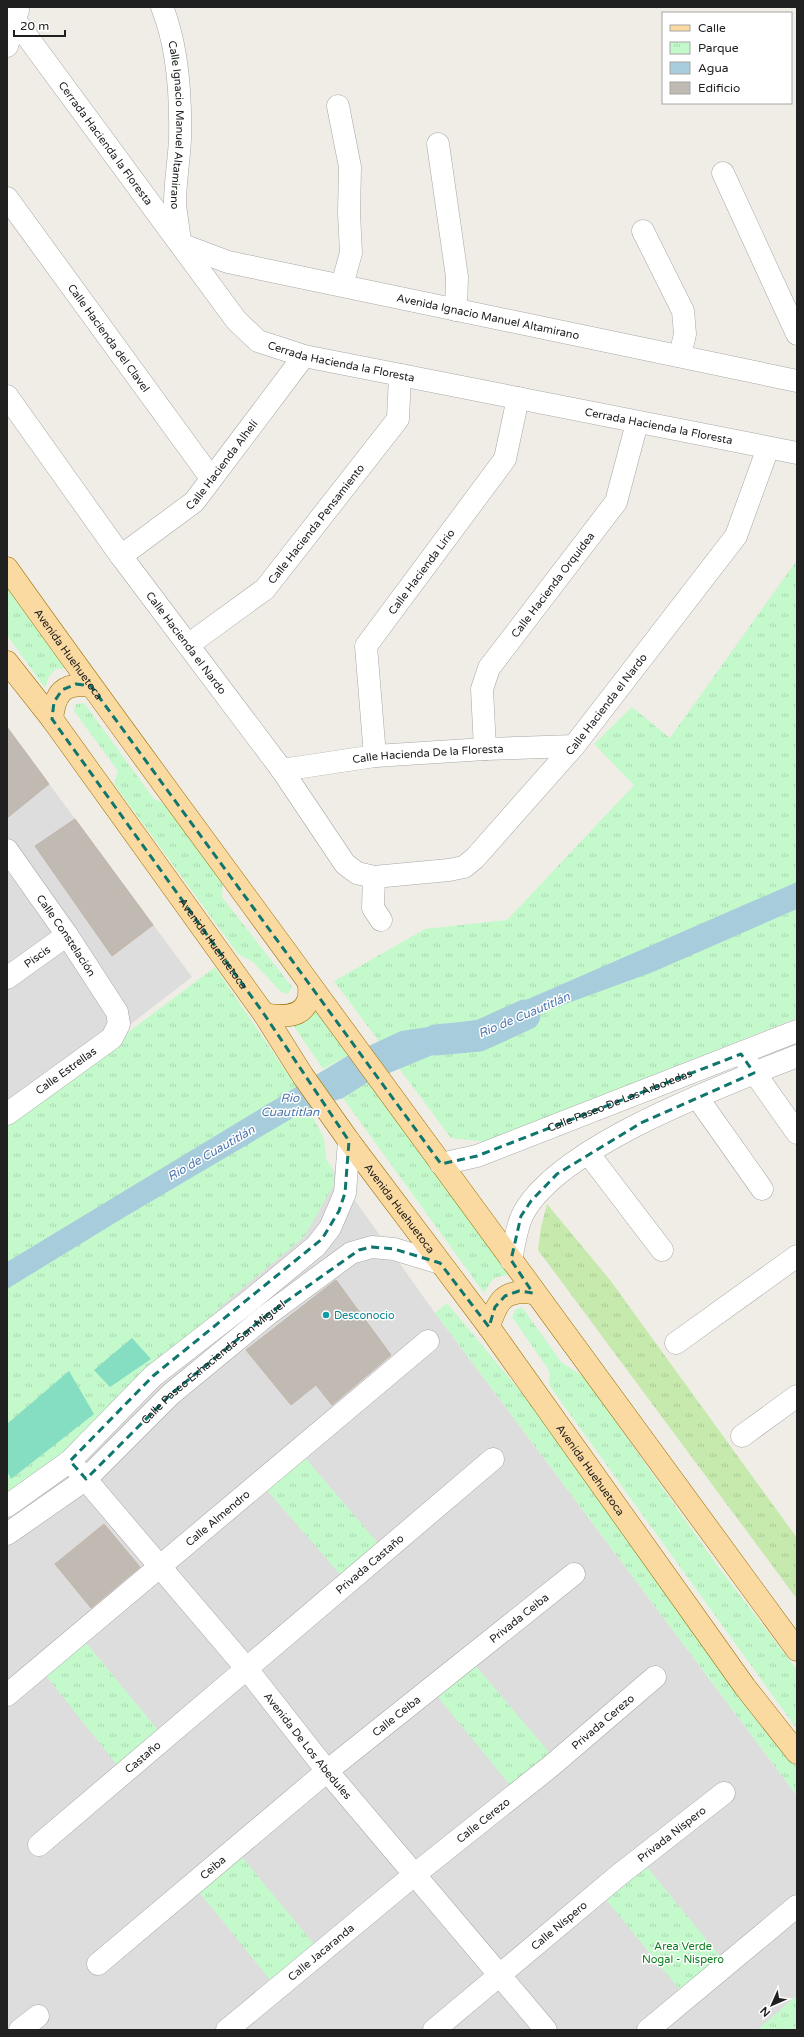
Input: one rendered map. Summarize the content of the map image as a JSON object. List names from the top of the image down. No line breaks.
{"streets":{"main road":["Avenida Huehuetoca"],"street":["Calle Ignacio Manuel Altamirano","Cerrada Hacienda la Floresta","Avenida Ignacio Manuel Altamirano","Calle Hacienda del Clavel","Calle Hacienda Alhelí","Calle Hacienda Pensamiento","Calle Hacienda Lirio","Calle Hacienda Orquídea","Calle Hacienda el Nardo","Calle Hacienda De la Floresta","Calle Constelación","Piscis","Calle Estrellas","Calle Paseo De Las Arboledas","Calle Paseo Exhacienda San Miguel","Calle Almendro","Privada Castaño","Privada Ceiba","Calle Ceiba","Privada Cerezo","Avenida De Los Abedules","Castaño","Calle Cerezo","Privada Níspero","Ceiba","Calle Níspero","Calle Jacaranda"]},"crossings":[["Calle Ignacio Manuel Altamirano","Cerrada Hacienda la Floresta"],["Calle Ignacio Manuel Altamirano","Avenida Ignacio Manuel Altamirano"],["Cerrada Hacienda la Floresta","Avenida Ignacio Manuel Altamirano"],["Cerrada Hacienda la Floresta","Calle Hacienda Alhelí"],["Cerrada Hacienda la Floresta","Calle Hacienda Pensamiento"],["Cerrada Hacienda la Floresta","Calle Hacienda Lirio"],["Cerrada Hacienda la Floresta","Calle Hacienda Orquídea"],["Cerrada Hacienda la Floresta","Calle Hacienda el Nardo"],["Calle Hacienda del Clavel","Calle Hacienda Alhelí"],["Calle Hacienda Alhelí","Calle Hacienda el Nardo"],["Calle Hacienda Pensamiento","Calle Hacienda el Nardo"],["Calle Hacienda Lirio","Calle Hacienda De la Floresta"],["Calle Hacienda Orquídea","Calle Hacienda De la Floresta"],["Calle Hacienda el Nardo","Calle Hacienda De la Floresta"],["Avenida Huehuetoca","Calle Paseo De Las Arboledas"],["Avenida Huehuetoca","Calle Paseo Exhacienda San Miguel"],["Calle Constelación","Piscis"],["Calle Constelación","Calle Estrellas"],["Calle Paseo Exhacienda San Miguel","Avenida De Los Abedules"],["Calle Almendro","Avenida De Los Abedules"],["Privada Castaño","Avenida De Los Abedules"],["Privada Castaño","Castaño"],["Privada Ceiba","Calle Ceiba"],["Calle Ceiba","Avenida De Los Abedules"],["Calle Ceiba","Ceiba"],["Privada Cerezo","Calle Cerezo"],["Avenida De Los Abedules","Castaño"],["Avenida De Los Abedules","Calle Cerezo"],["Avenida De Los Abedules","Ceiba"],["Avenida De Los Abedules","Calle Níspero"],["Avenida De Los Abedules","Calle Jacaranda"],["Calle Cerezo","Calle Jacaranda"],["Privada Níspero","Calle Níspero"]],"water":["Rio de Cuautitlán","Rio Cuautitlan"],"parks":["Area Verde Nogal - Nispero"],"places":["Desconocio"],"legend":["Calle","Parque","Agua","Edificio"],"scale_bar":"20 m","north":"bottom left"}
